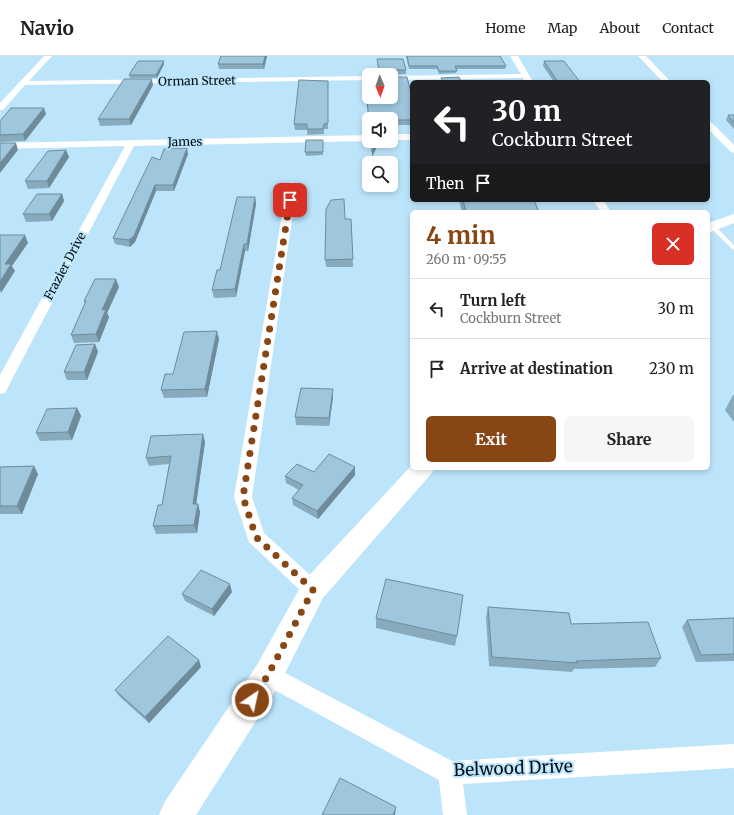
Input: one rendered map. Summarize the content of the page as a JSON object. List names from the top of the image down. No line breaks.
{"streets":{"street":["Orman Street","James","Frazier Drive","Belwood Drive"]},"crossings":[["James","Frazier Drive"]],"north":"bottom","page":{"header":"Navio","nav":["Home","Map","About","Contact"],"turn":["30 m","Cockburn Street"],"then":"Then","heading":["4 min","260 m · 09:55"],"list":[{"name":"Turn left","note":"Cockburn Street","value":"30 m"},{"name":"Arrive at destination","value":"230 m"}],"buttons":["Exit","Share"]}}
